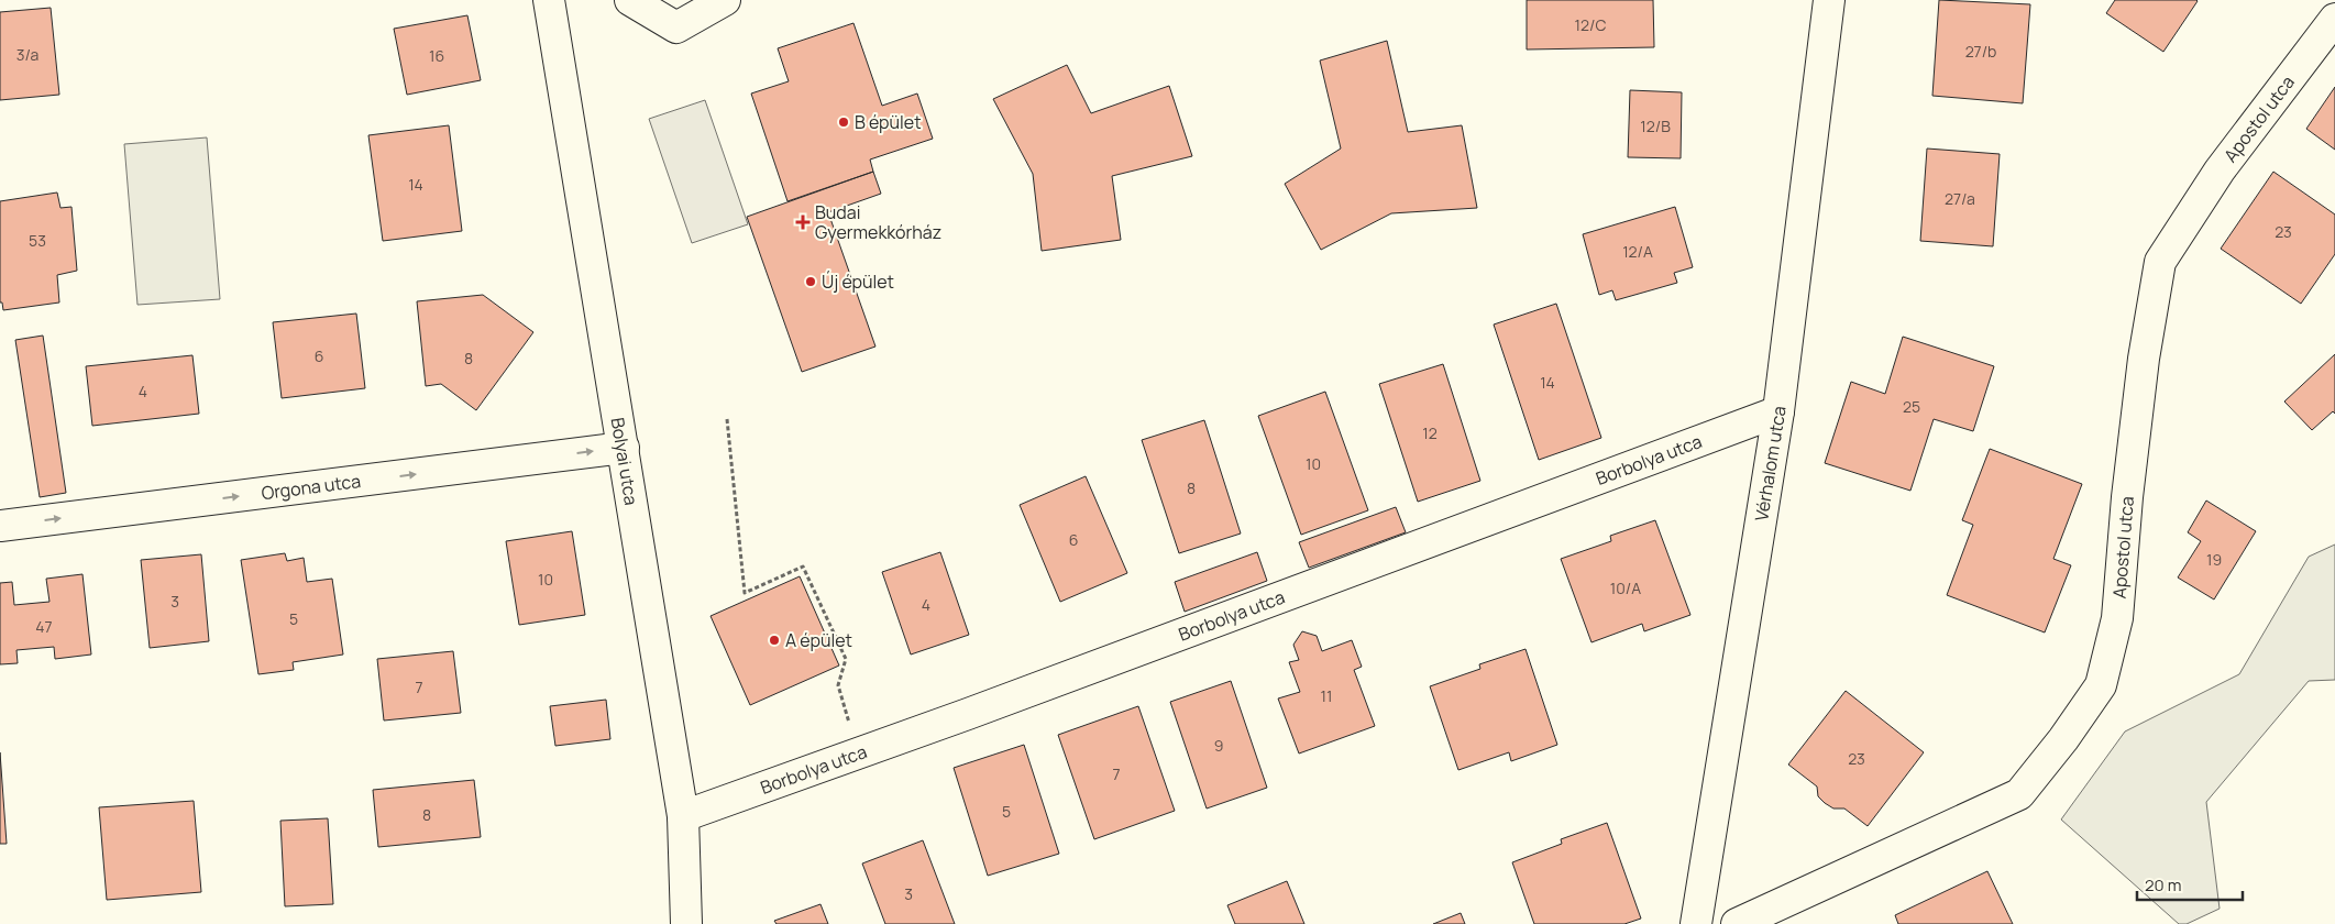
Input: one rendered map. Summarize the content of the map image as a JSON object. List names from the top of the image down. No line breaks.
{"streets":{"street":["Apostol utca","Borbolya utca","Bolyai utca","Vérhalom utca","Orgona utca"]},"crossings":[["Borbolya utca","Bolyai utca"],["Borbolya utca","Vérhalom utca"],["Bolyai utca","Orgona utca"]],"one_way":["Orgona utca"],"places":{"other":["B épület","Új épület","A épület"],"health":["Budai Gyermekkórház"]},"house_numbers":["12/C","27/b","3/a","16","12/B","14","27/a","23","53","12/A","6","8","14","4","25","12","10","8","6","19","10","10/A","3","4","5","47","7","11","9","23","7","5","8","3"],"scale_bar":"20 m"}
